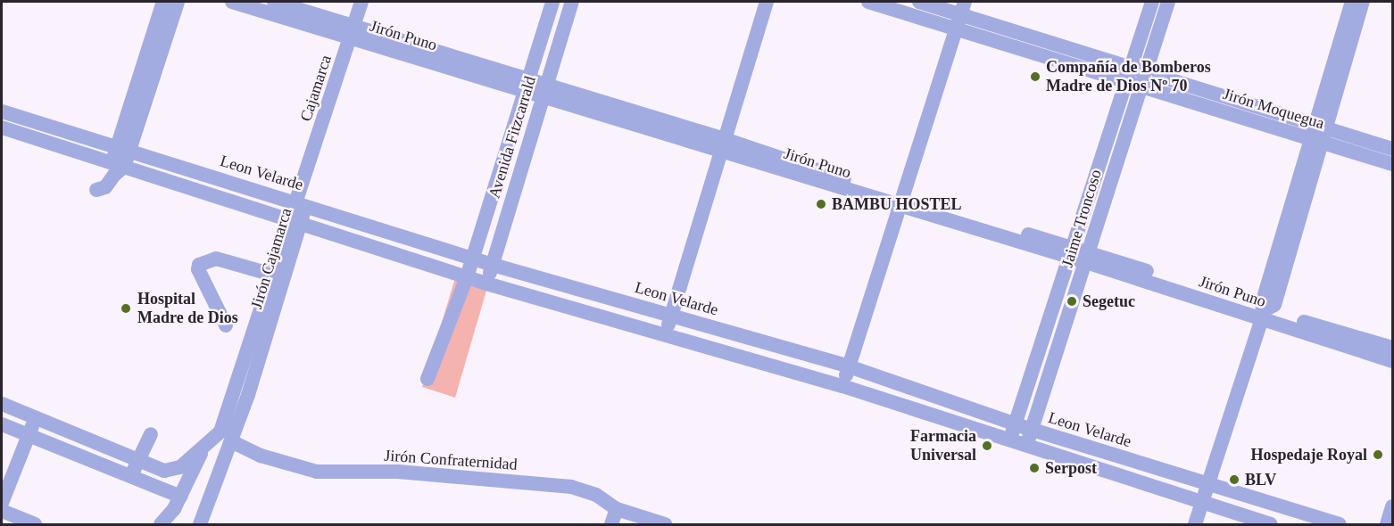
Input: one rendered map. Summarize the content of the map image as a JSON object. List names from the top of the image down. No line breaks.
{"streets":{"street":["Jirón Puno","Cajamarca","Jirón Moquegua","Avenida Fitzcarrald","Leon Velarde","Jaime Troncoso","Jirón Cajamarca","Jirón Confraternidad"]},"crossings":[["Jirón Puno","Cajamarca"],["Jirón Puno","Avenida Fitzcarrald"],["Jirón Puno","Jaime Troncoso"],["Cajamarca","Jirón Cajamarca"],["Jirón Moquegua","Jaime Troncoso"],["Avenida Fitzcarrald","Leon Velarde"],["Leon Velarde","Jaime Troncoso"],["Leon Velarde","Jirón Cajamarca"],["Jirón Cajamarca","Jirón Confraternidad"]],"places":["Compañía de Bomberos Madre de Dios Nº 70","BAMBU HOSTEL","Segetuc","Hospital Madre de Dios","Farmacia Universal","Hospedaje Royal","Serpost","BLV"]}
